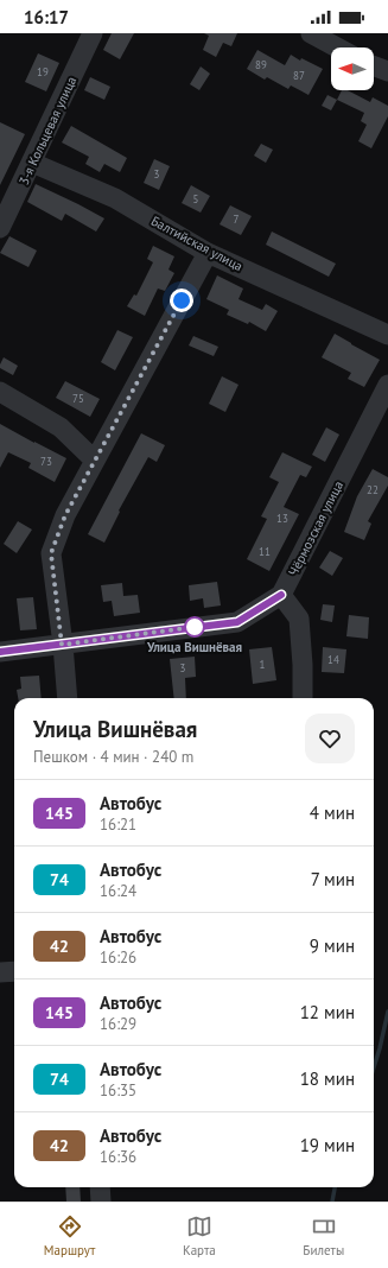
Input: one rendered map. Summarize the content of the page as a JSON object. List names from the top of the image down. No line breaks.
{"streets":{"street":["3-я Кольцевая улица","Балтийская улица","Чёрмозская улица"]},"crossings":[["3-я Кольцевая улица","Балтийская улица"]],"places":["Улица Вишнёвая"],"lines":["bus line 145"],"house_numbers":["89","19","87","3","5","7","75","73","22","13","11","14","1","3"],"north":"left","page":{"status":"16:17","heading":["Улица Вишнёвая","Пешком · 4 мин · 240 m"],"list":[{"mark":"145","name":"Автобус","note":"16:21","value":"4 мин"},{"mark":"74","name":"Автобус","note":"16:24","value":"7 мин"},{"mark":"42","name":"Автобус","note":"16:26","value":"9 мин"},{"mark":"145","name":"Автобус","note":"16:29","value":"12 мин"},{"mark":"74","name":"Автобус","note":"16:35","value":"18 мин"},{"mark":"42","name":"Автобус","note":"16:36","value":"19 мин"}],"tabs":["Маршрут","Карта","Билеты"]}}
